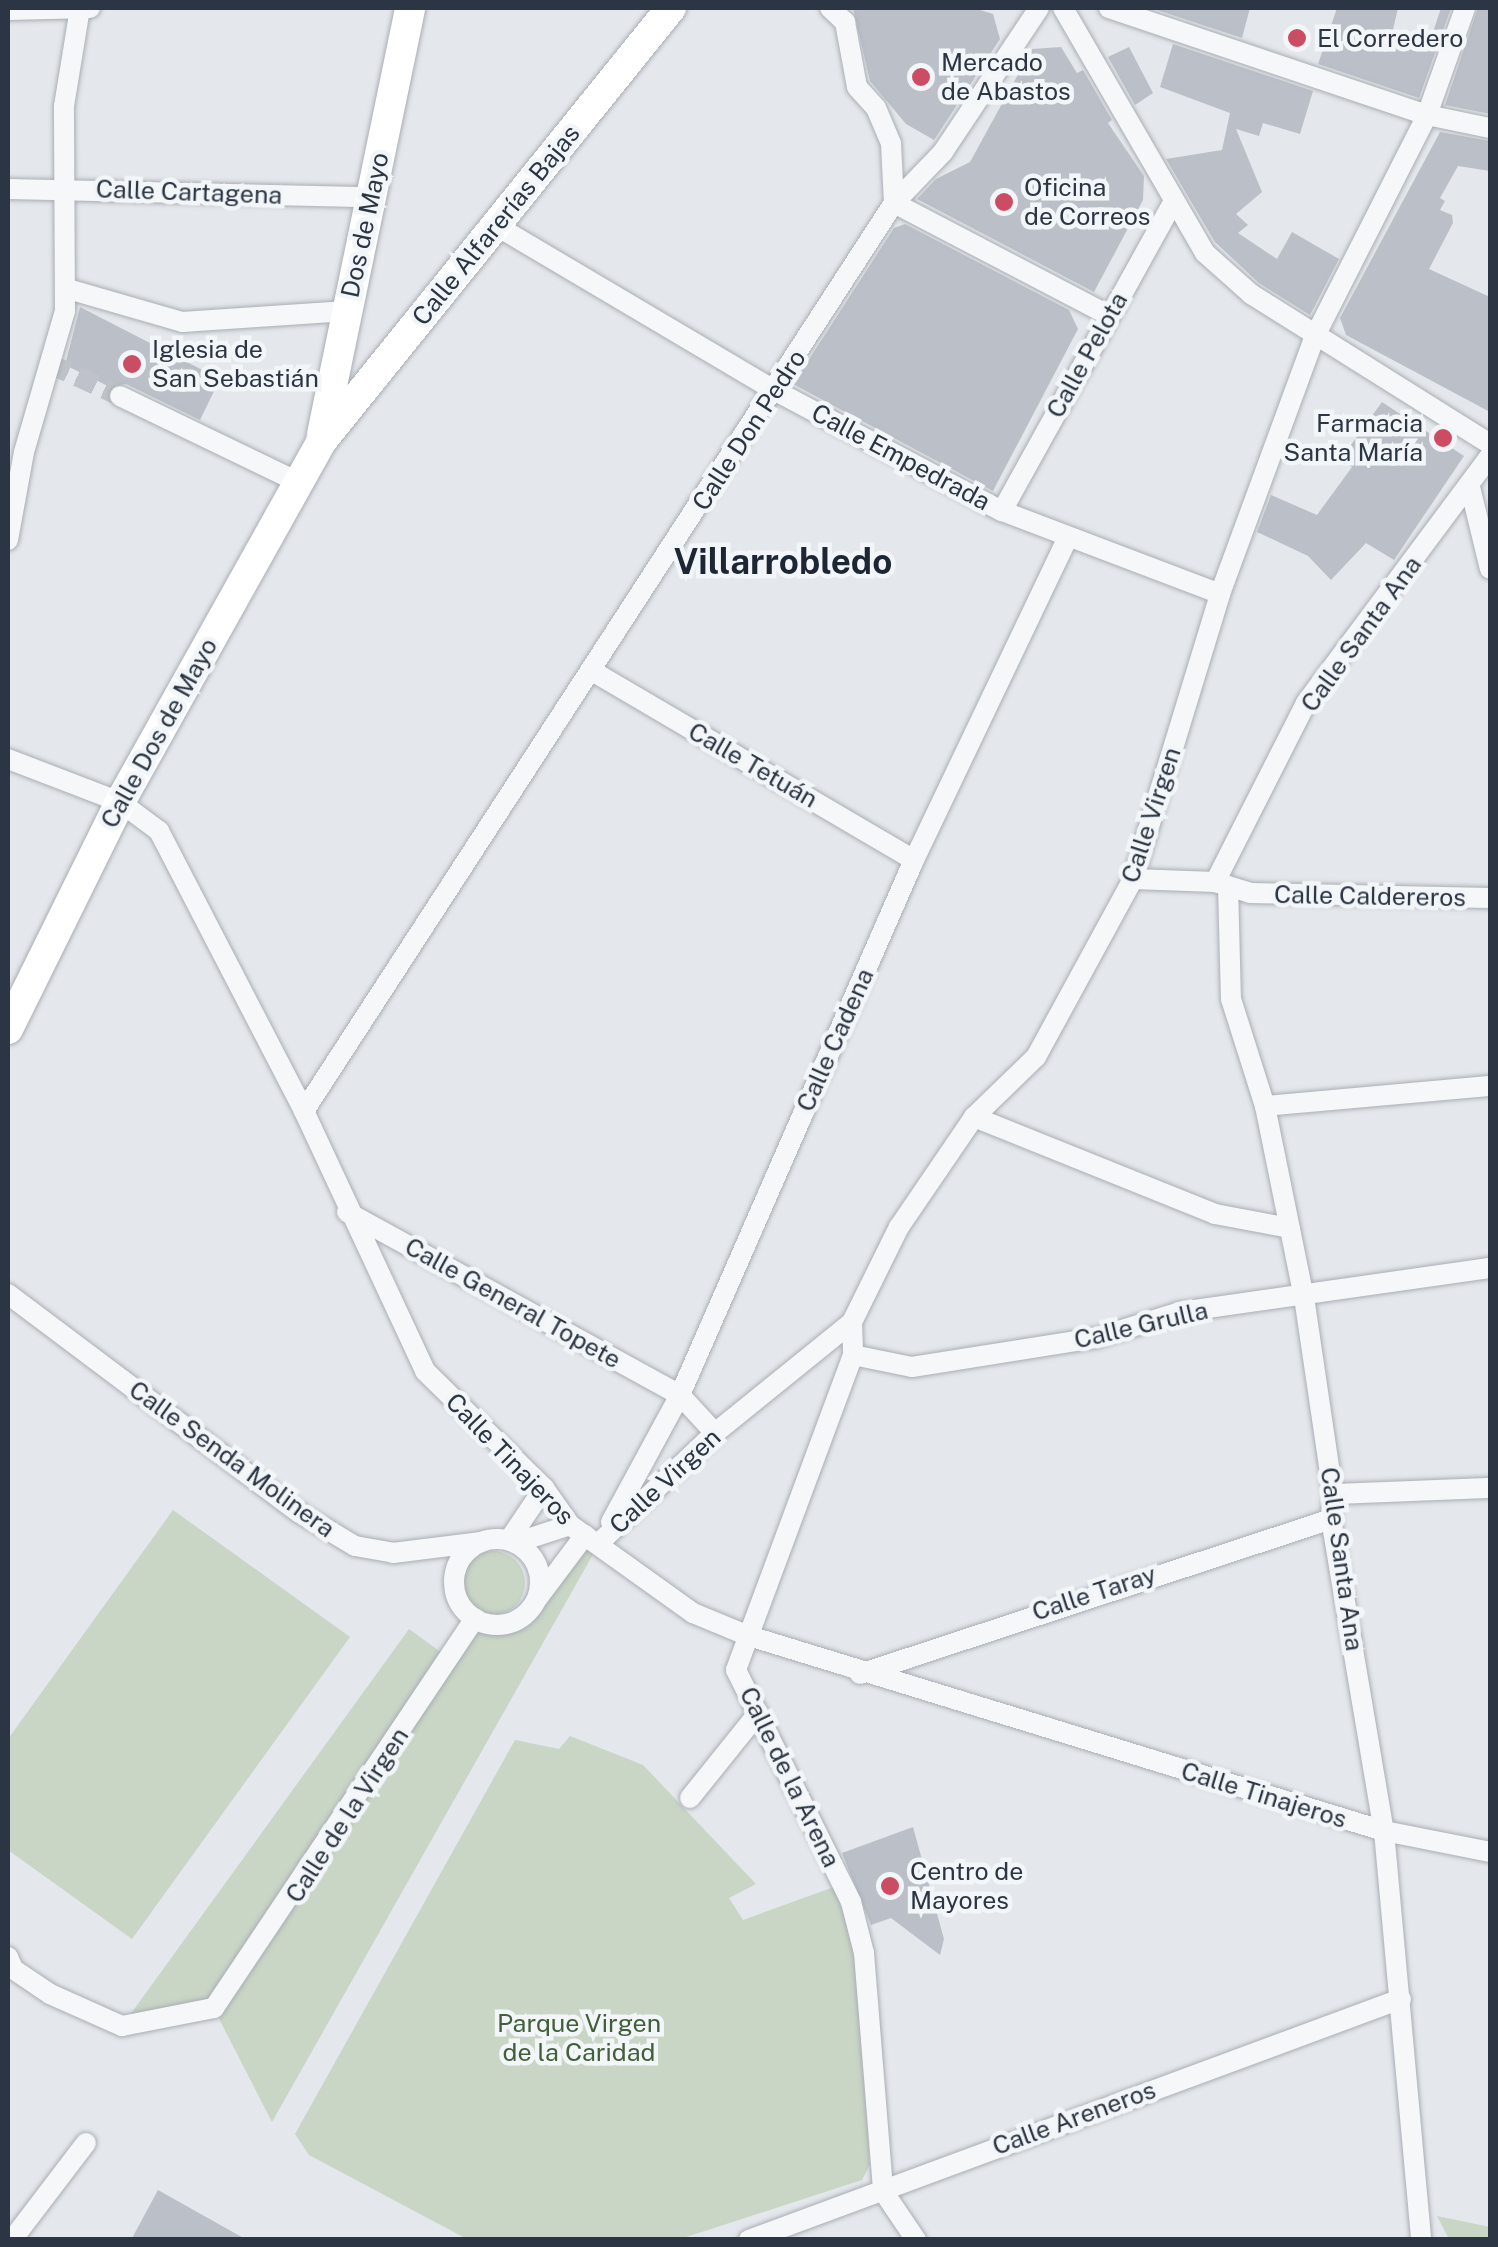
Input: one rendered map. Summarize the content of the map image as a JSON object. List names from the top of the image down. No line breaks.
{"streets":{"street":["Calle Cartagena","Dos de Mayo","Calle Alfarerías Bajas","Calle Pelota","Calle Don Pedro","Calle Empedrada","Calle Santa Ana","Calle Dos de Mayo","Calle Tetuán","Calle Virgen","Calle Caldereros","Calle Cadena","Calle General Topete","Calle Grulla","Calle Senda Molinera","Calle Tinajeros","Calle Taray","Calle de la Arena","Calle de la Virgen","Calle Areneros"]},"crossings":[["Calle Cartagena","Dos de Mayo"],["Dos de Mayo","Calle Alfarerías Bajas"],["Dos de Mayo","Calle Dos de Mayo"],["Calle Alfarerías Bajas","Calle Empedrada"],["Calle Alfarerías Bajas","Calle Dos de Mayo"],["Calle Pelota","Calle Empedrada"],["Calle Don Pedro","Calle Empedrada"],["Calle Don Pedro","Calle Tetuán"],["Calle Don Pedro","Calle Tinajeros"],["Calle Empedrada","Calle Virgen"],["Calle Empedrada","Calle Cadena"],["Calle Santa Ana","Calle Caldereros"],["Calle Santa Ana","Calle Grulla"],["Calle Santa Ana","Calle Tinajeros"],["Calle Santa Ana","Calle Taray"],["Calle Santa Ana","Calle Areneros"],["Calle Dos de Mayo","Calle Tinajeros"],["Calle Tetuán","Calle Cadena"],["Calle Virgen","Calle Cadena"],["Calle Virgen","Calle General Topete"],["Calle Virgen","Calle Tinajeros"],["Calle Virgen","Calle de la Arena"],["Calle Cadena","Calle General Topete"],["Calle Cadena","Calle Tinajeros"],["Calle General Topete","Calle Tinajeros"],["Calle Grulla","Calle de la Arena"],["Calle Senda Molinera","Calle de la Virgen"],["Calle Tinajeros","Calle Taray"],["Calle Tinajeros","Calle de la Arena"],["Calle de la Arena","Calle Areneros"]],"districts":["Villarrobledo"],"parks":["Parque Virgen de la Caridad"],"places":["El Corredero","Mercado de Abastos","Oficina de Correos","Iglesia de San Sebastián","Farmacia Santa María","Centro de Mayores"]}
